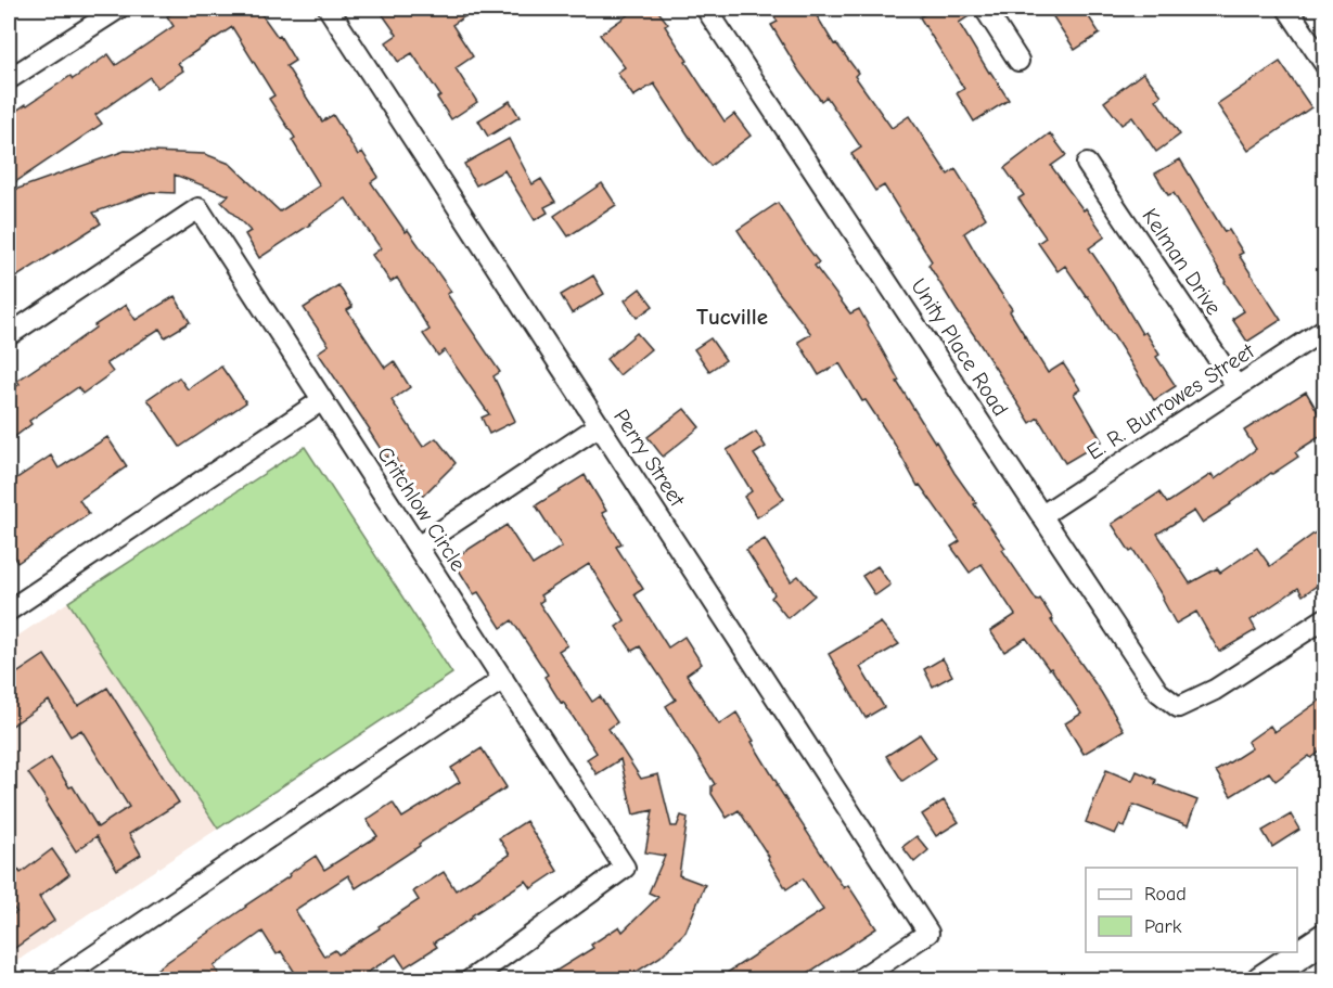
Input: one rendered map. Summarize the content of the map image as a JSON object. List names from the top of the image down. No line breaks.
{"streets":{"street":["Kelman Drive","Unity Place Road","E. R. Burrowes Street","Perry Street","Critchlow Circle"]},"crossings":[["Kelman Drive","E. R. Burrowes Street"],["Unity Place Road","E. R. Burrowes Street"]],"districts":["Tucville"],"legend":["Road","Park"]}
